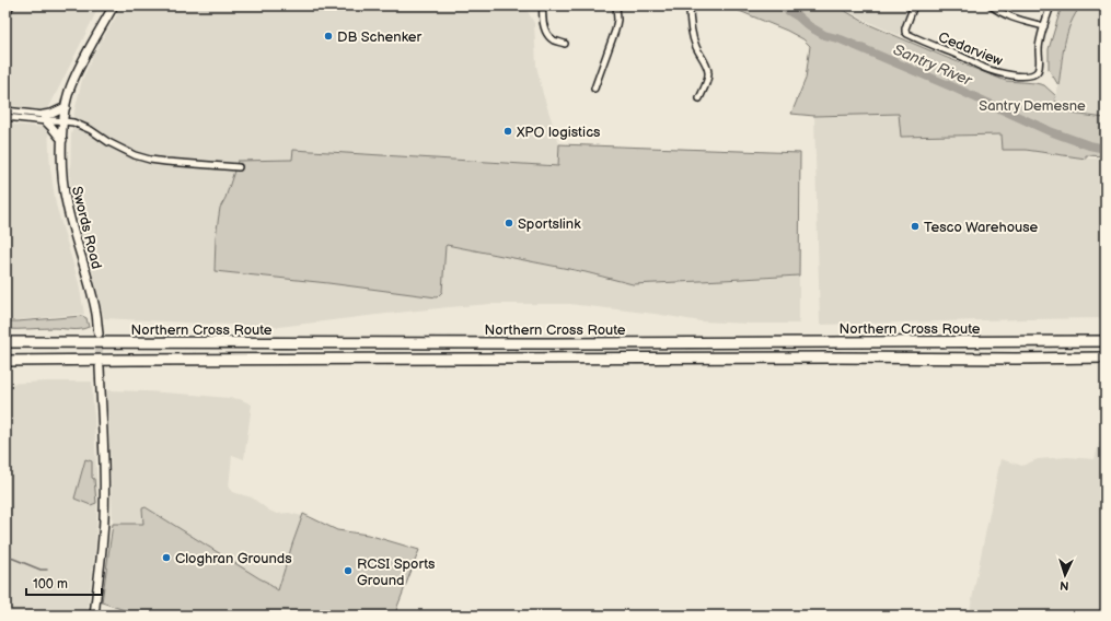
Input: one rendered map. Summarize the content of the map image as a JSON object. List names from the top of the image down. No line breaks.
{"streets":{"highway":["Northern Cross Route"],"main road":["Swords Road"],"street":["Cedarview"]},"water":["Santry River"],"parks":["Santry Demesne"],"places":["DB Schenker","XPO logistics","Sportslink","Tesco Warehouse","Cloghran Grounds","RCSI Sports Ground"],"scale_bar":"100 m","north":"bottom"}
